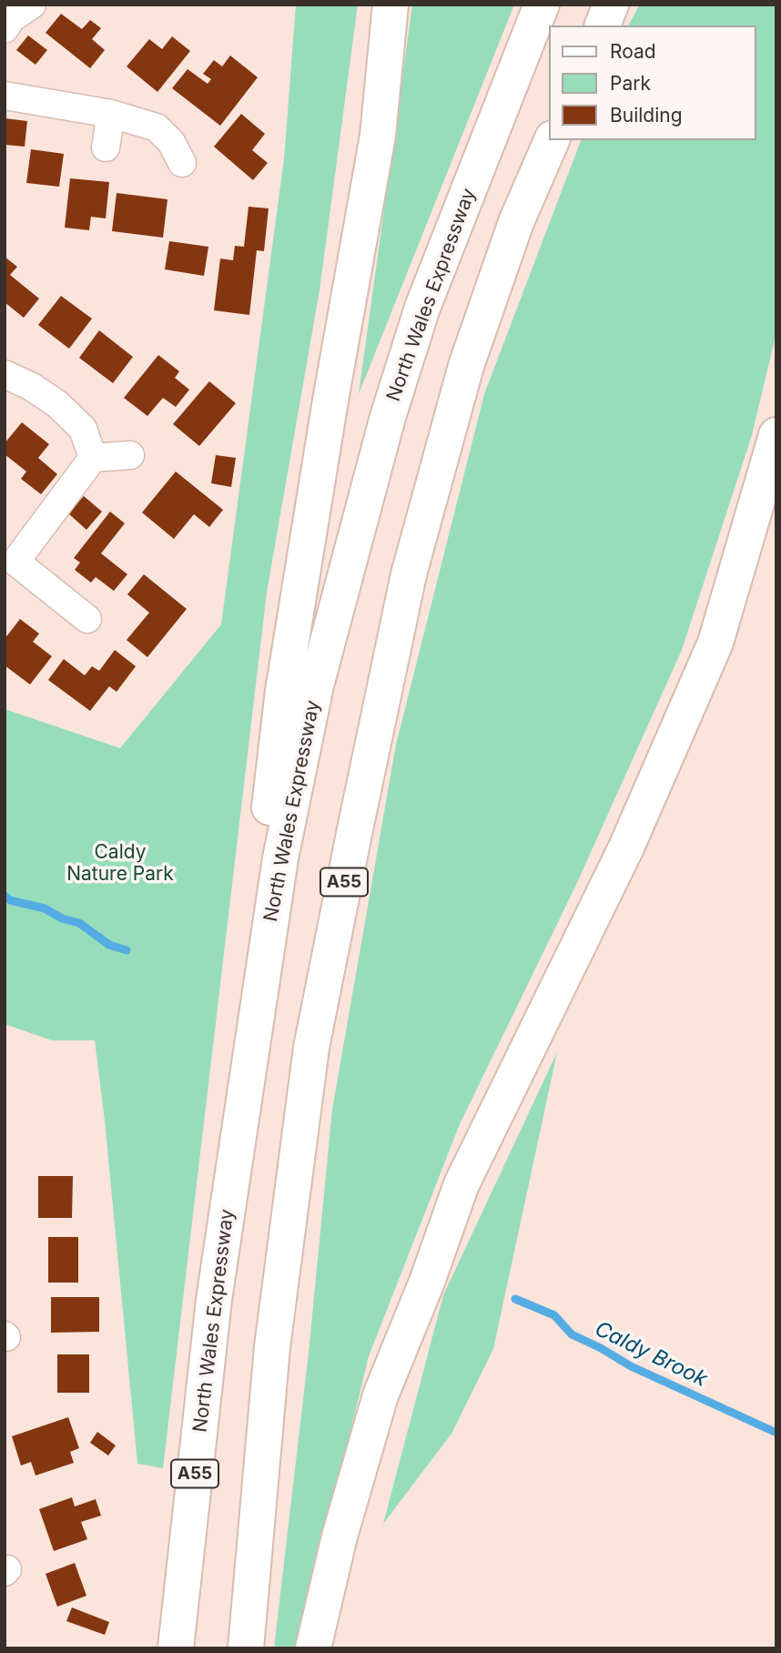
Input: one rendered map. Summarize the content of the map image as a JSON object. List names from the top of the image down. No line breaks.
{"streets":{"highway":["North Wales Expressway","A55"]},"water":["Caldy Brook"],"parks":["Caldy Nature Park"],"legend":["Road","Park","Building"]}
